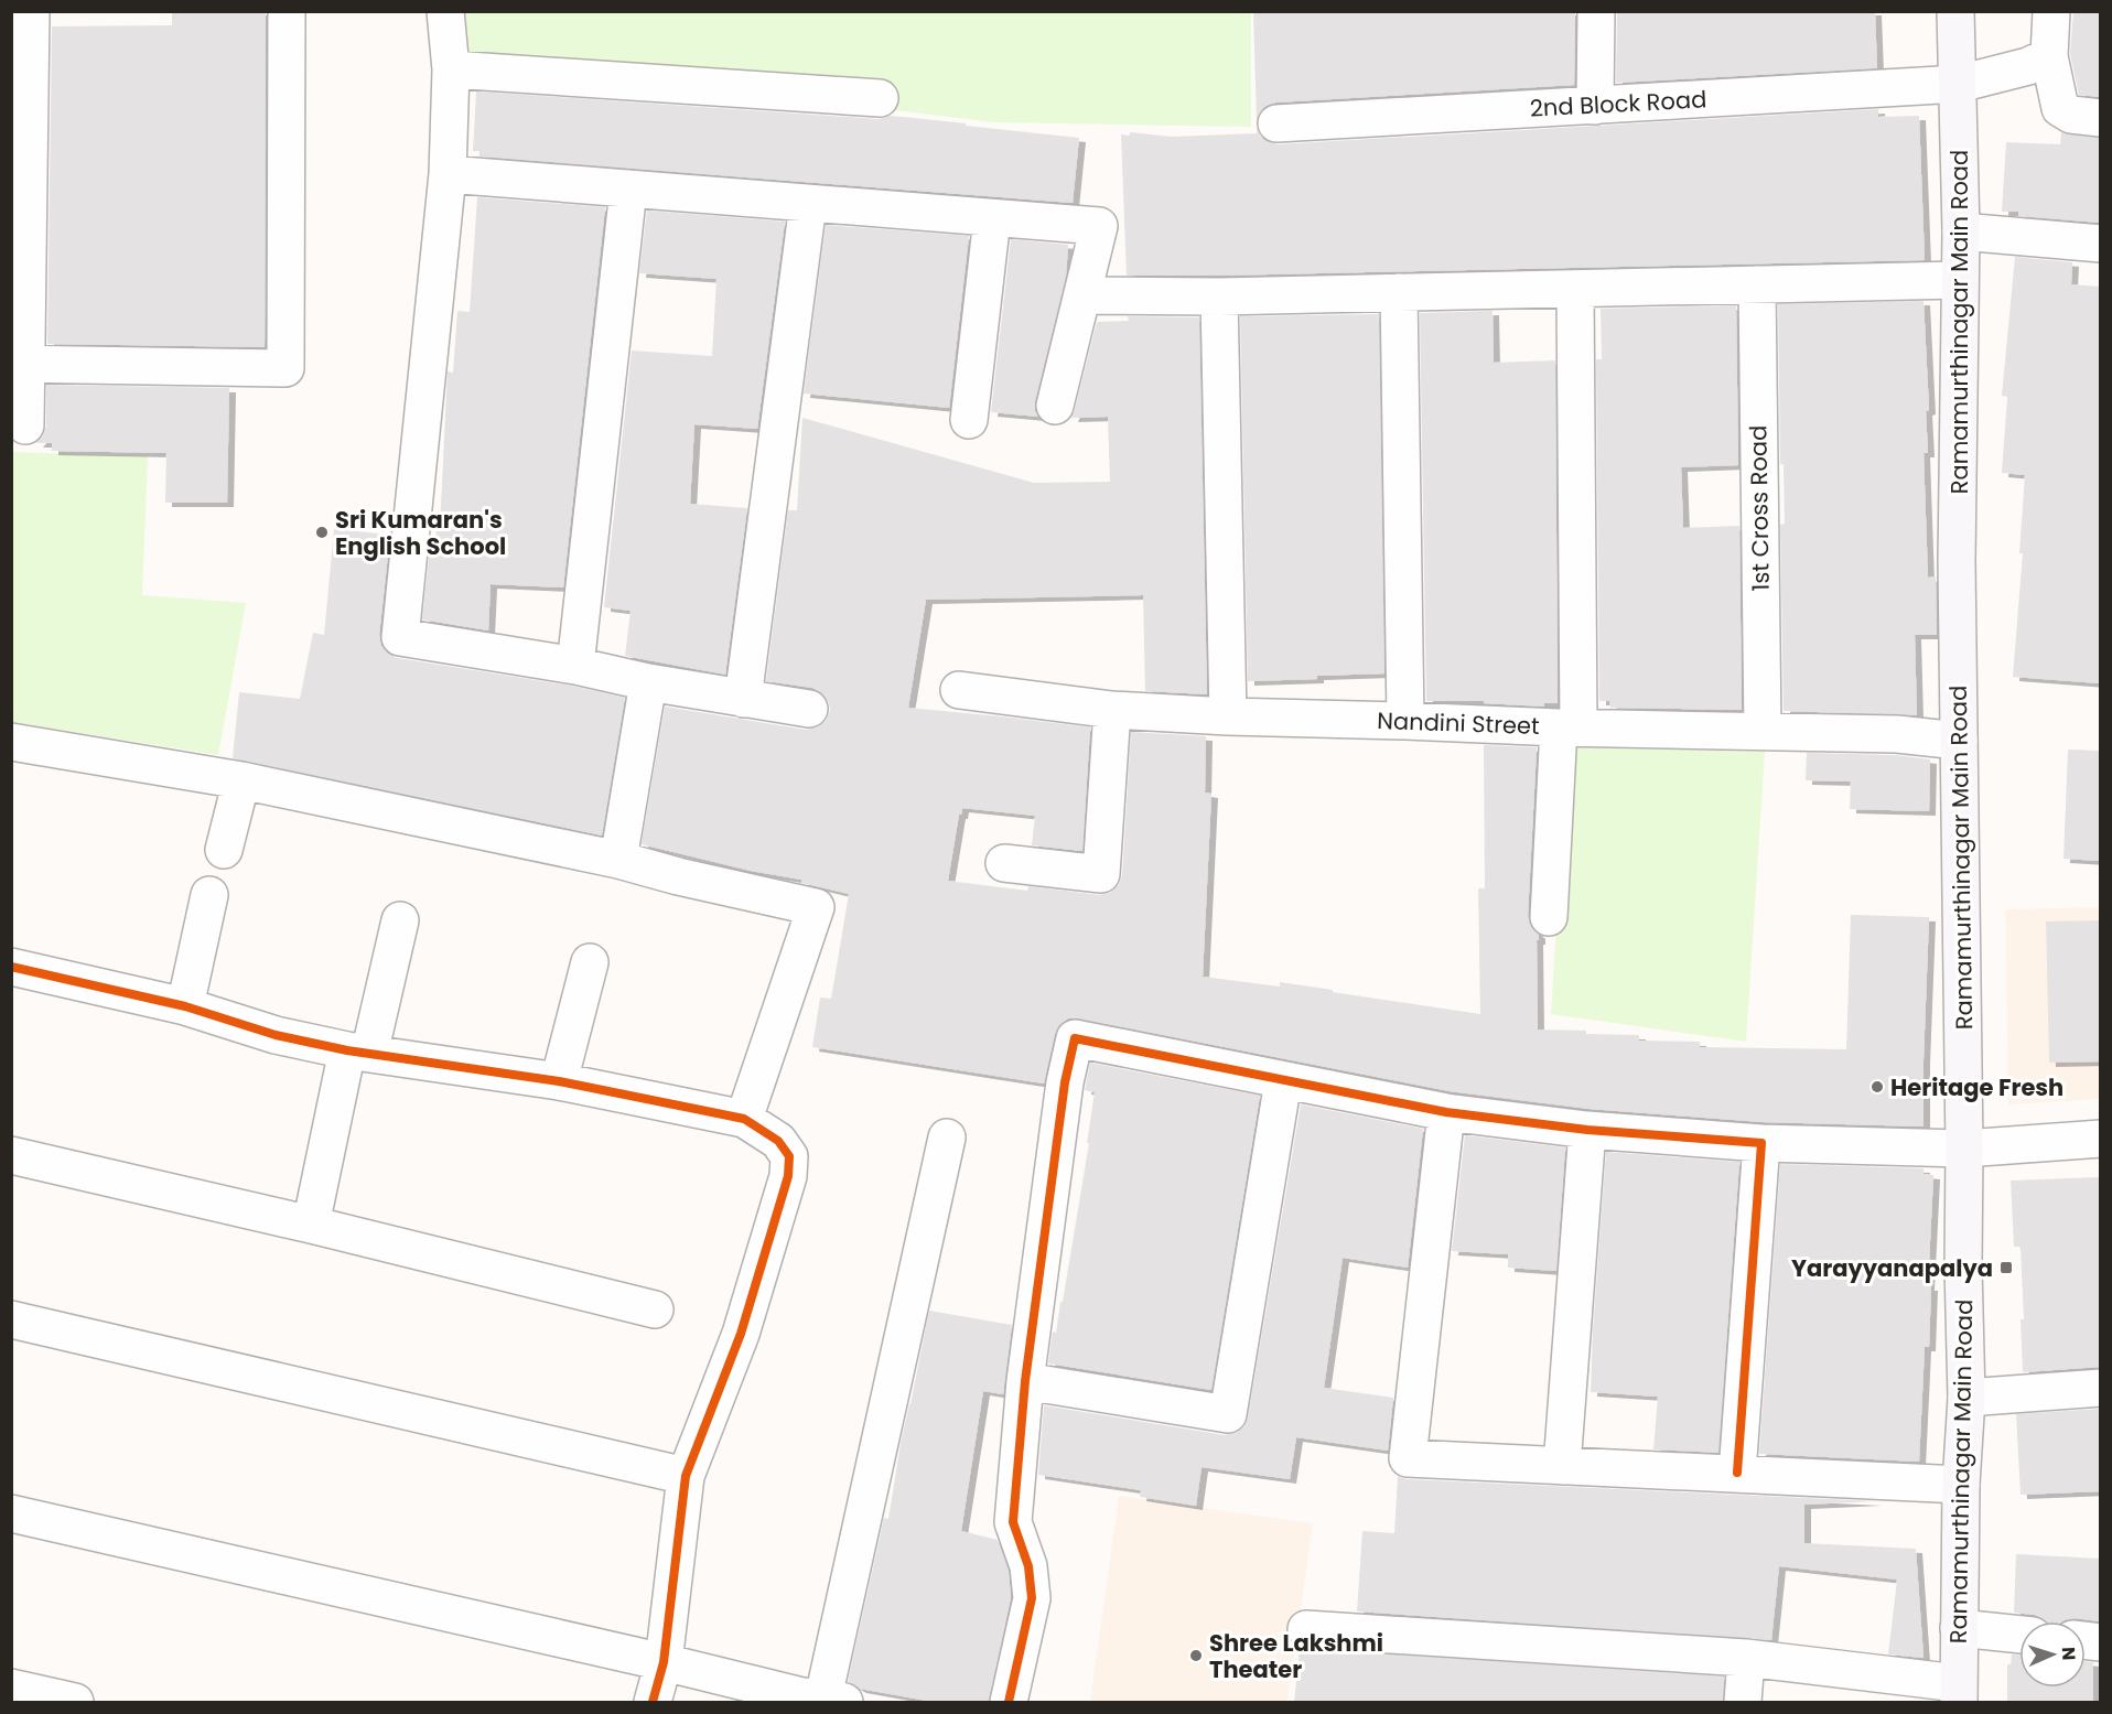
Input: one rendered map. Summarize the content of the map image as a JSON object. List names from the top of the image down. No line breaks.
{"streets":{"main road":["Ramamurthinagar Main Road"],"street":["2nd Block Road","1st Cross Road","Nandini Street"]},"crossings":[["2nd Block Road","Ramamurthinagar Main Road"],["Ramamurthinagar Main Road","Nandini Street"],["1st Cross Road","Nandini Street"]],"places":{"other":["Sri Kumaran's English School","Heritage Fresh","Shree Lakshmi Theater"],"transit":["Yarayyanapalya"]},"north":"right"}
